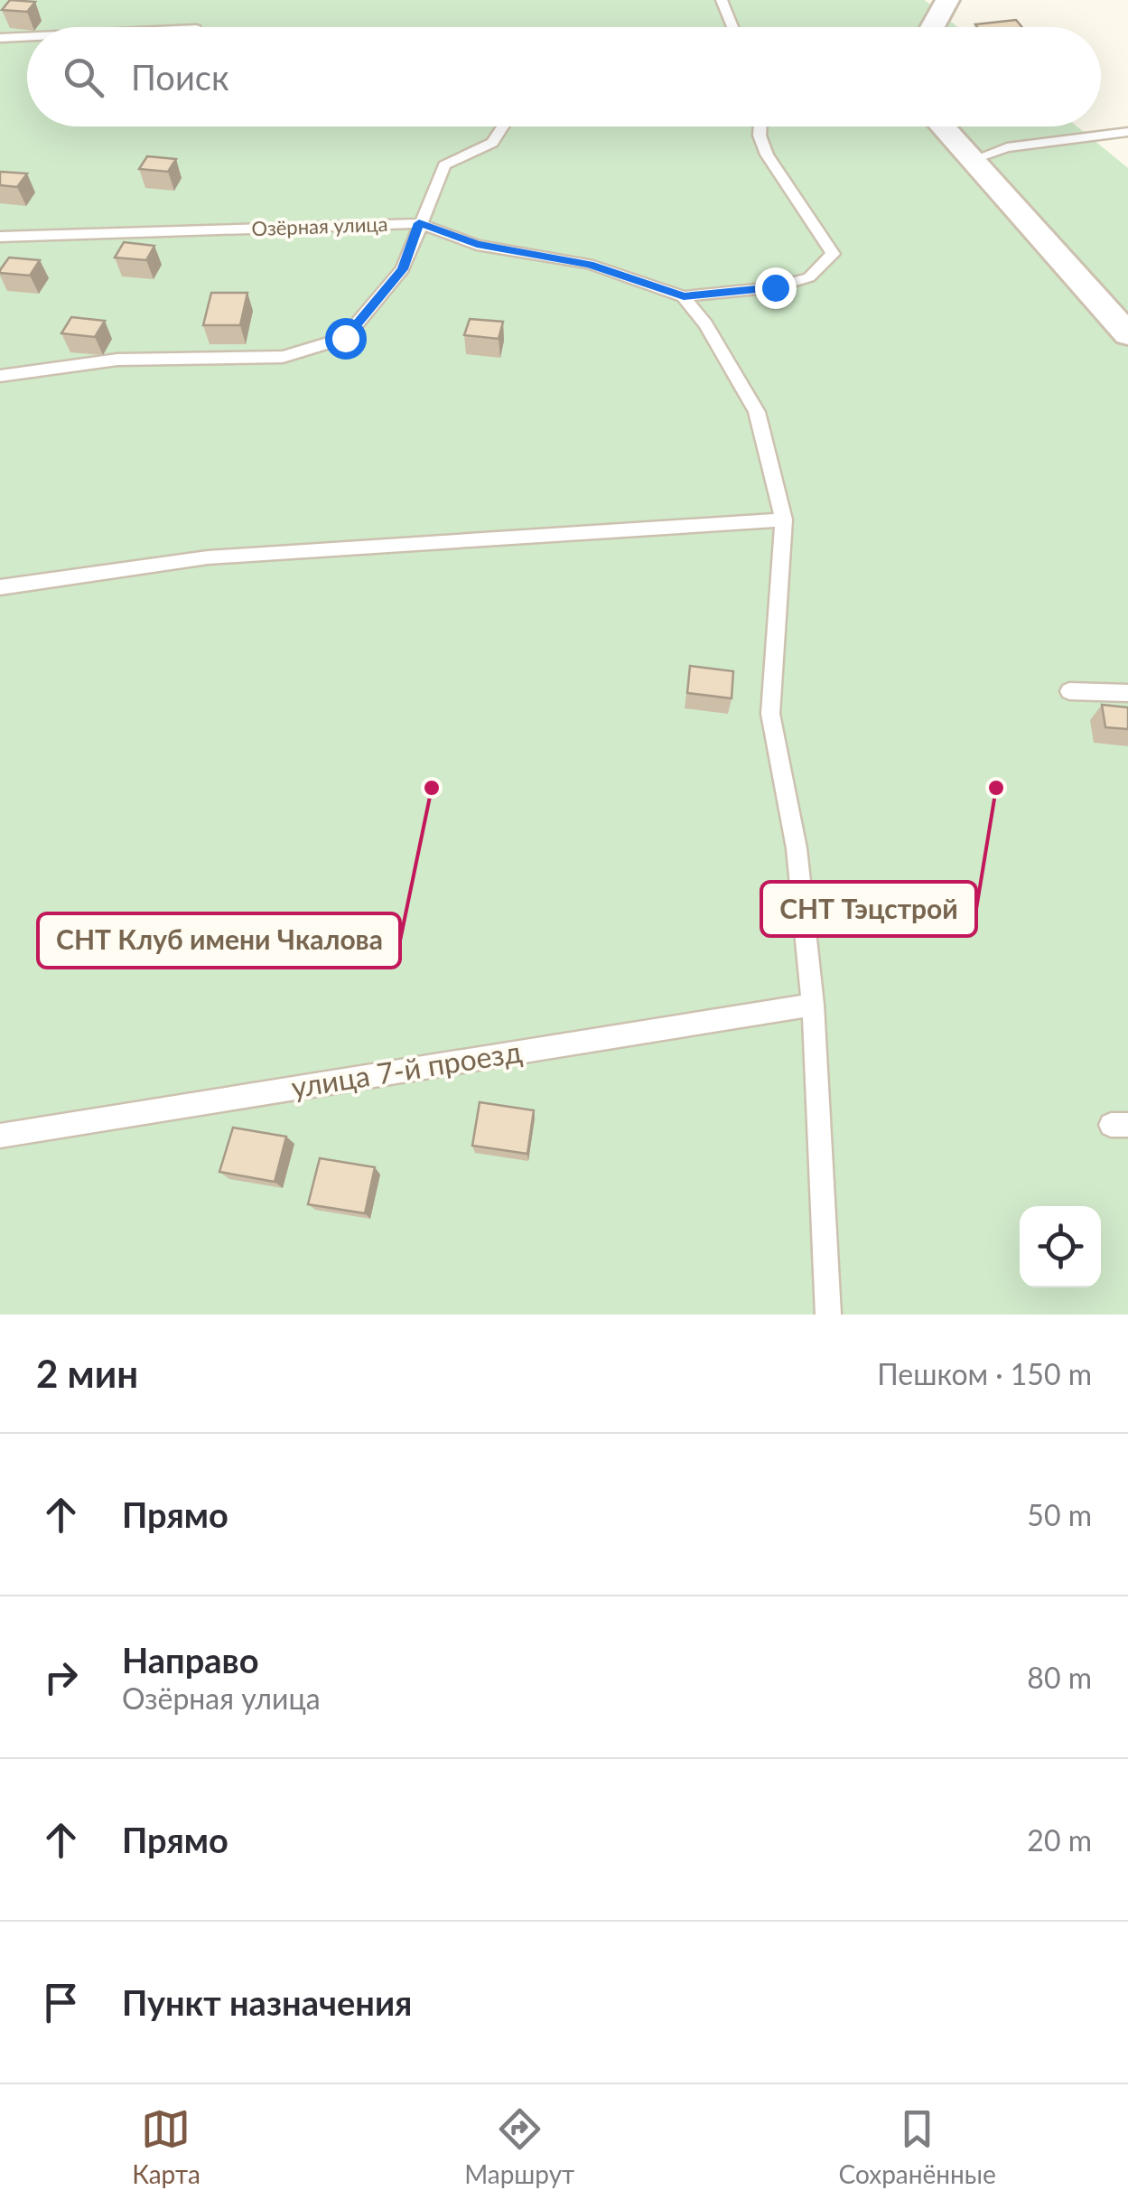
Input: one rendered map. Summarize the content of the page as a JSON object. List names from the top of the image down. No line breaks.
{"streets":{"lane":["Озёрная улица","улица 7-й проезд"]},"places":["СНТ Клуб имени Чкалова","СНТ Тэцстрой"],"page":{"search":"Поиск","heading":["2 мин","Пешком · 150 m"],"list":[["Прямо","50 m"],["Направо","Озёрная улица","80 m"],["Прямо","20 m"],"Пункт назначения"],"nav":["Карта","Маршрут","Сохранённые"]}}
